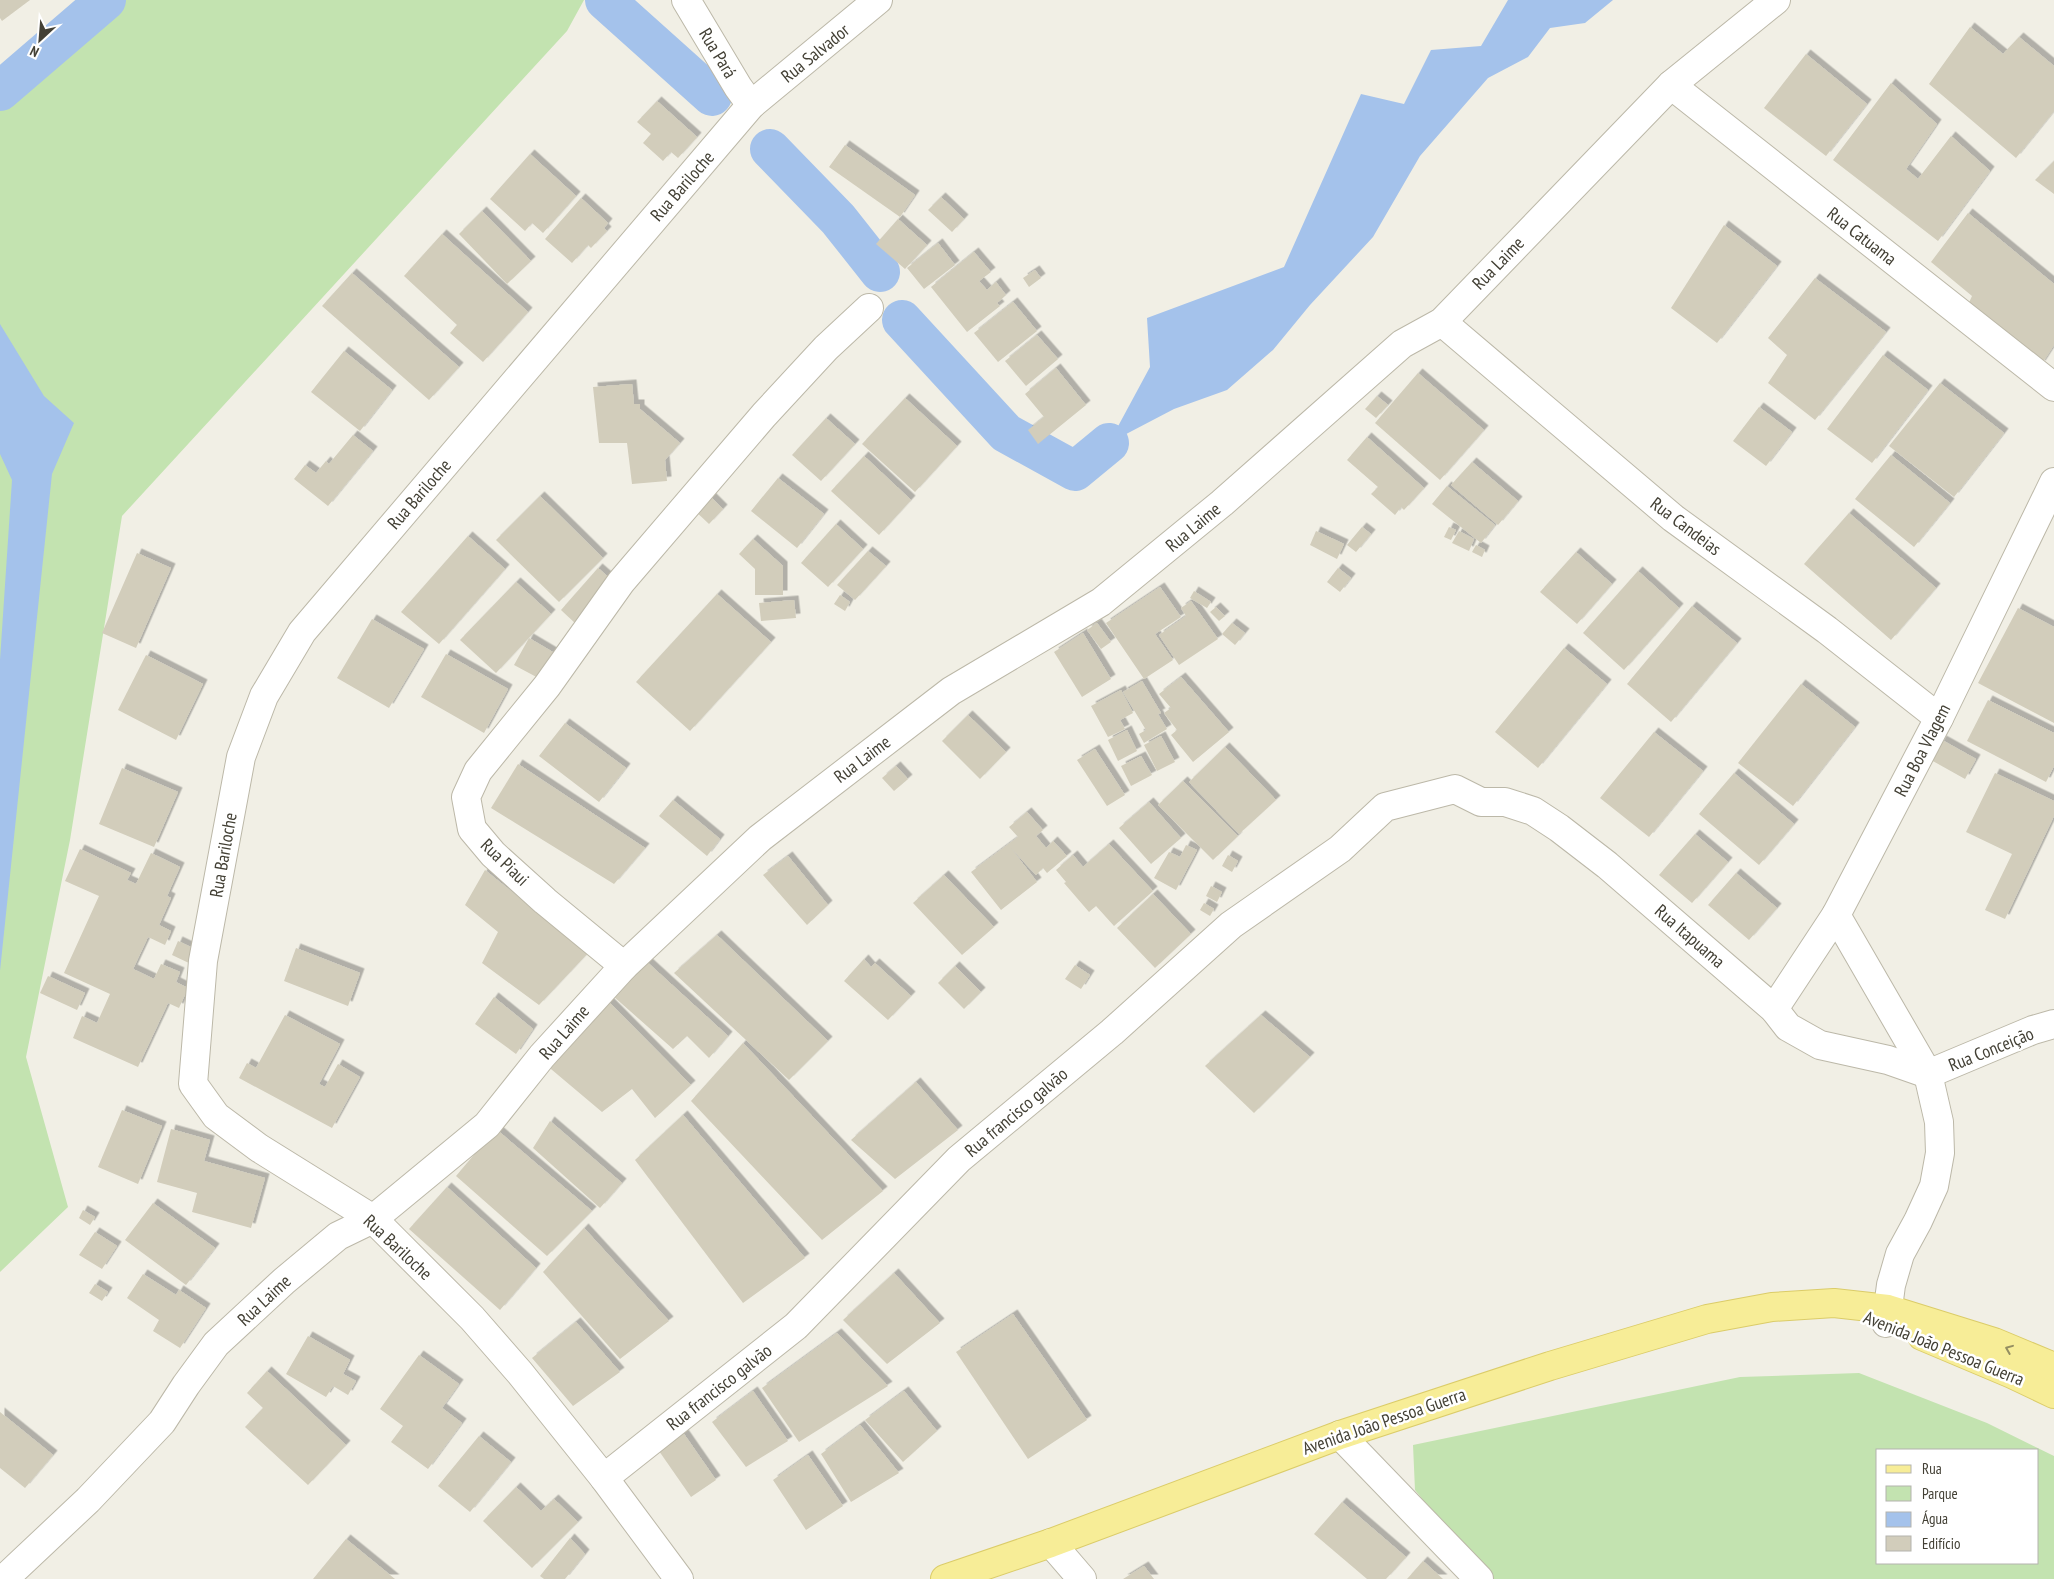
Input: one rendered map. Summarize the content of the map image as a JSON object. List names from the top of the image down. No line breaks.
{"streets":{"main road":["Avenida João Pessoa Guerra"],"street":["Rua Pará","Rua Salvador","Rua Bariloche","Rua Catuama","Rua Laime","Rua Candeias","Rua Boa VIagem","Rua Piaui","Rua Itapuama","Rua Conceição","Rua francisco galvão"]},"crossings":[["Rua Pará","Rua Salvador"],["Rua Pará","Rua Bariloche"],["Rua Salvador","Rua Bariloche"],["Rua Bariloche","Rua Laime"],["Rua Bariloche","Rua francisco galvão"],["Rua Catuama","Rua Laime"],["Rua Laime","Rua Candeias"],["Rua Laime","Rua Piaui"],["Rua Candeias","Rua Boa VIagem"],["Rua Boa VIagem","Rua Itapuama"],["Rua Itapuama","Rua Conceição"],["Rua Itapuama","Rua francisco galvão"]],"legend":["Rua","Parque","Água","Edifício"],"north":"bottom left"}
